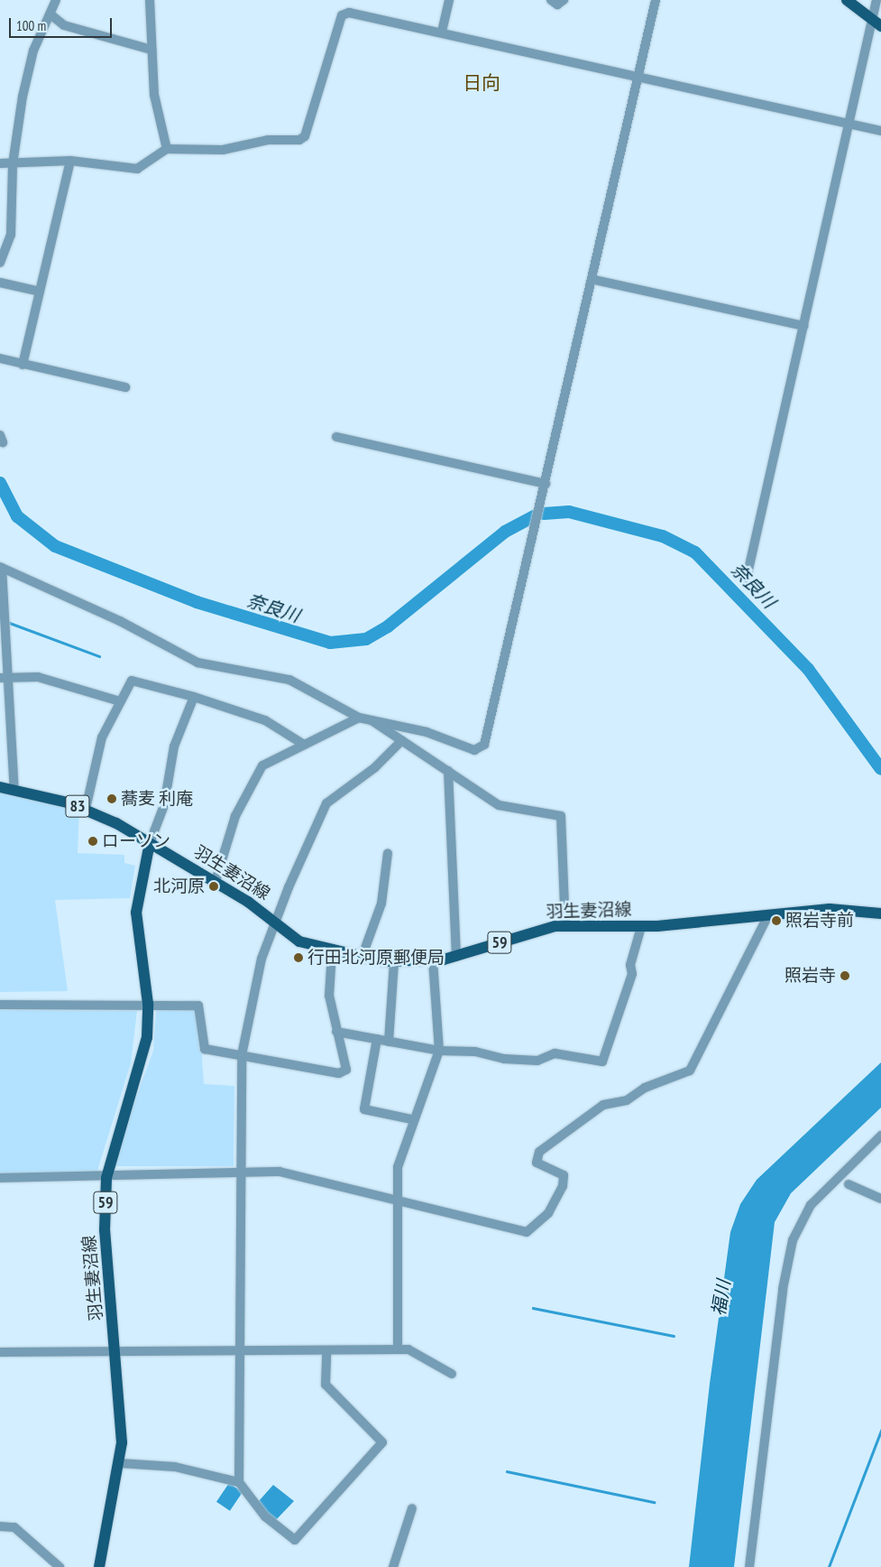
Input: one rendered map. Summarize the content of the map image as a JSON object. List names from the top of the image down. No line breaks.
{"streets":{"main road":["83","羽生妻沼線","59"]},"crossings":[["83","羽生妻沼線"]],"districts":["日向"],"water":["奈良川","福川"],"places":["蕎麦 利庵","ローソン","北河原","照岩寺前","行田北河原郵便局","照岩寺"],"scale_bar":"100 m"}
